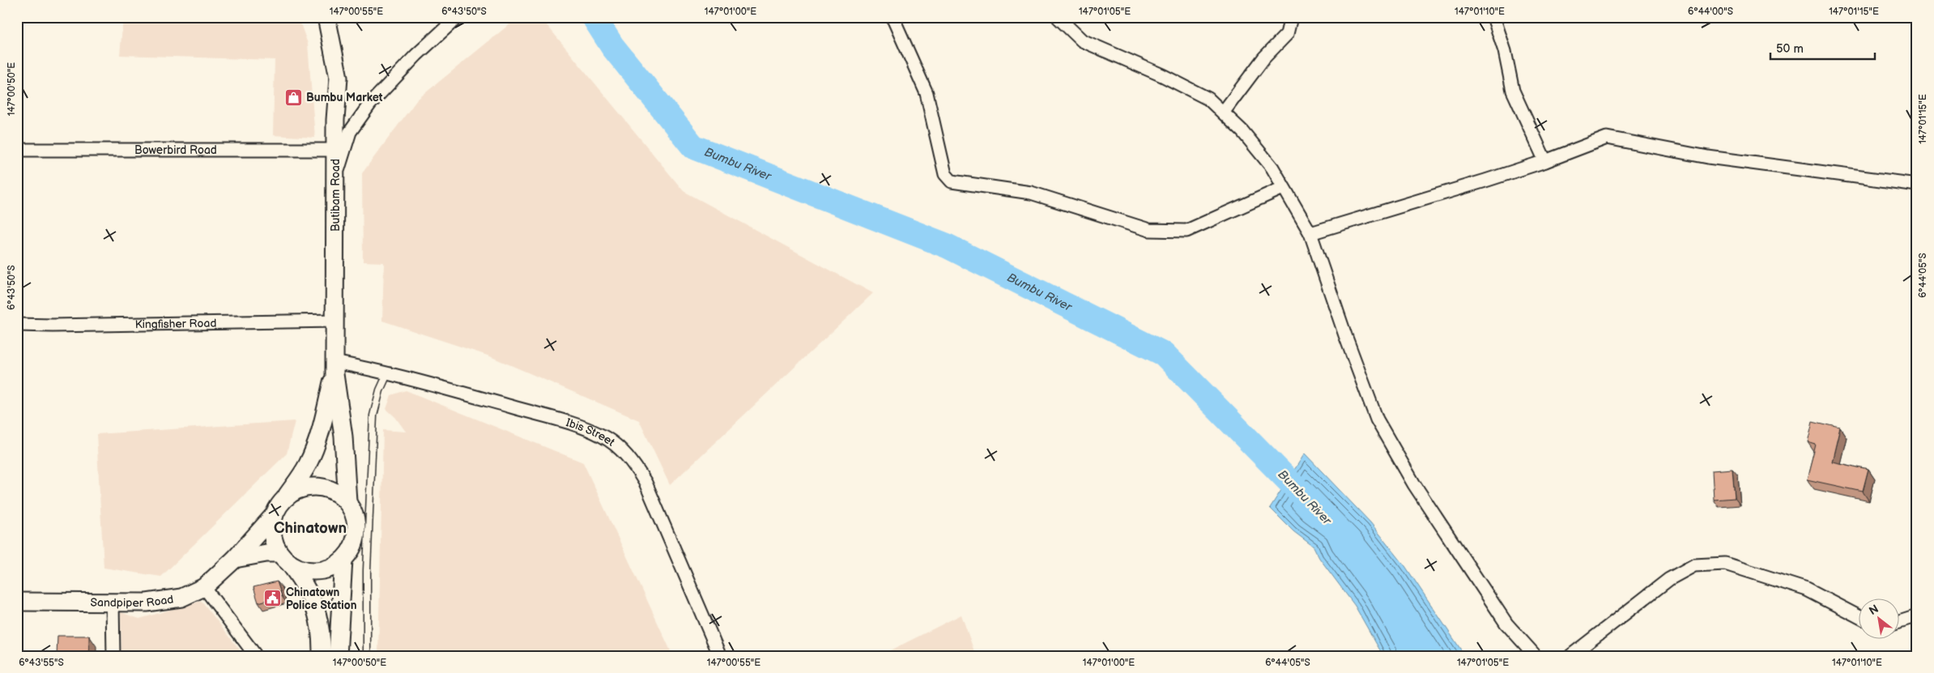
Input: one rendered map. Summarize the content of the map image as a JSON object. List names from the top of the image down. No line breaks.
{"streets":{"main road":["Butibam Road","Sandpiper Road"],"street":["Bowerbird Road","Kingfisher Road","Ibis Street"]},"crossings":[["Bowerbird Road","Butibam Road"],["Butibam Road","Kingfisher Road"],["Butibam Road","Ibis Street"],["Butibam Road","Sandpiper Road"]],"districts":["Chinatown"],"water":["Bumbu River"],"places":{"shop":["Bumbu Market"],"public building":["Chinatown Police Station"]},"scale_bar":"50 m","north":"top left","coordinates":["147°00'55\"E","6°43'50\"S","147°01'00\"E","147°01'05\"E","147°01'10\"E","6°44'00\"S","147°01'15\"E","147°00'50\"E","6°44'05\"S","6°43'55\"S"]}
